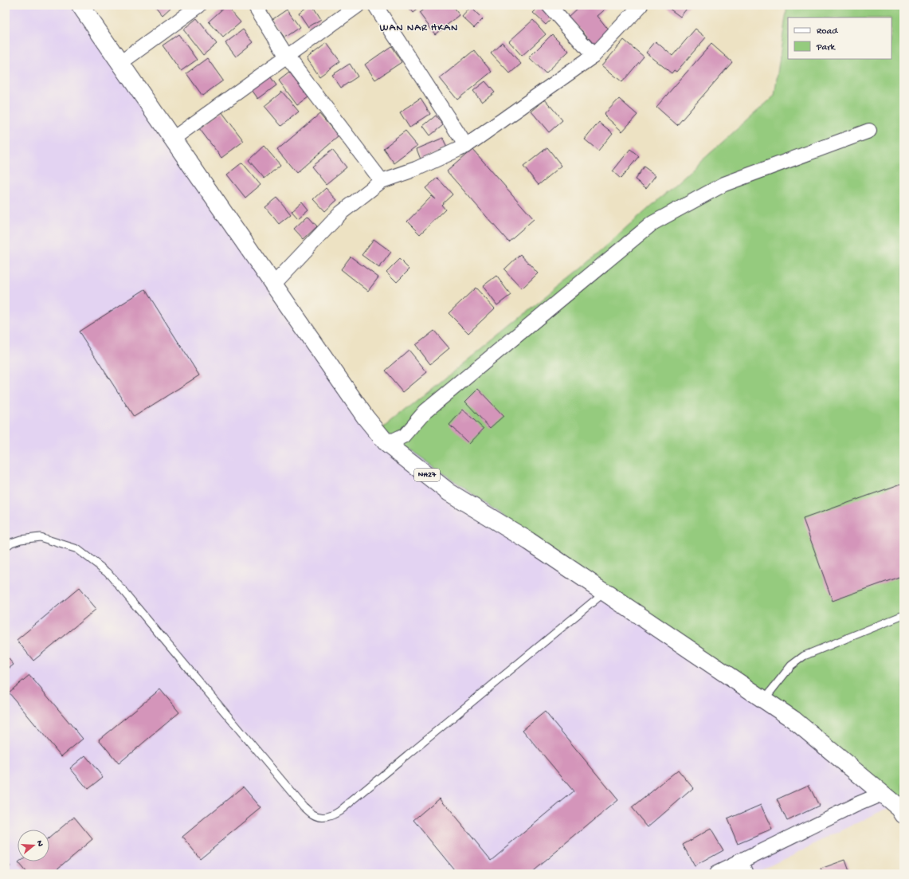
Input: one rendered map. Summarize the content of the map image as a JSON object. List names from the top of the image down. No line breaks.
{"streets":{"highway":["NH27"]},"districts":["WAN NAR HKAN"],"legend":["Road","Park"],"north":"right"}
